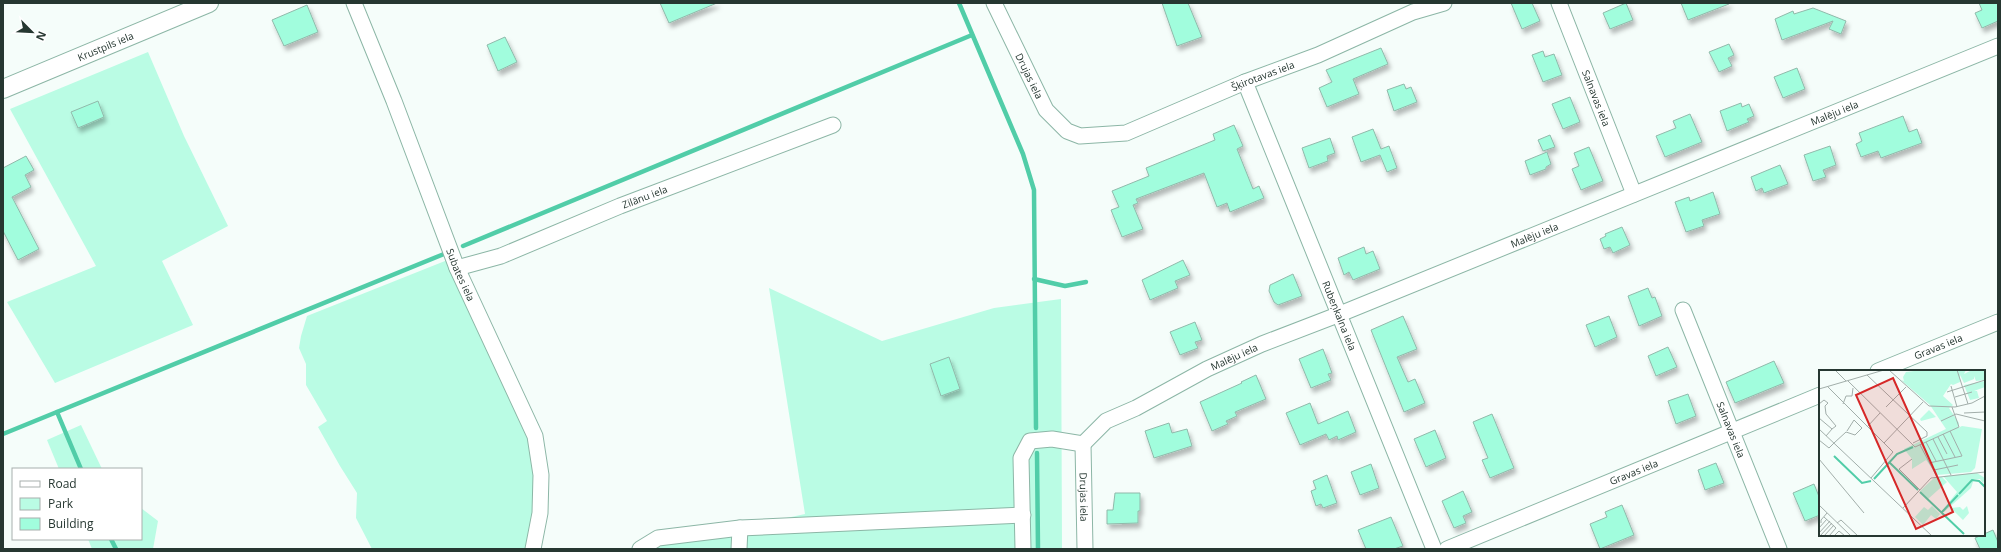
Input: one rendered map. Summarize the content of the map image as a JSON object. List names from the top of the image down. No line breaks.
{"streets":{"street":["Krustpils iela","Drujas iela","Šķirotavas iela","Salnavas iela","Malēju iela","Zilānu iela","Subates iela","Rubeņkalna iela","Gravas iela"]},"crossings":[["Drujas iela","Šķirotavas iela"],["Drujas iela","Malēju iela"],["Šķirotavas iela","Rubeņkalna iela"],["Salnavas iela","Malēju iela"],["Salnavas iela","Gravas iela"],["Malēju iela","Rubeņkalna iela"],["Zilānu iela","Subates iela"]],"legend":["Road","Park","Building"],"north":"bottom right"}
